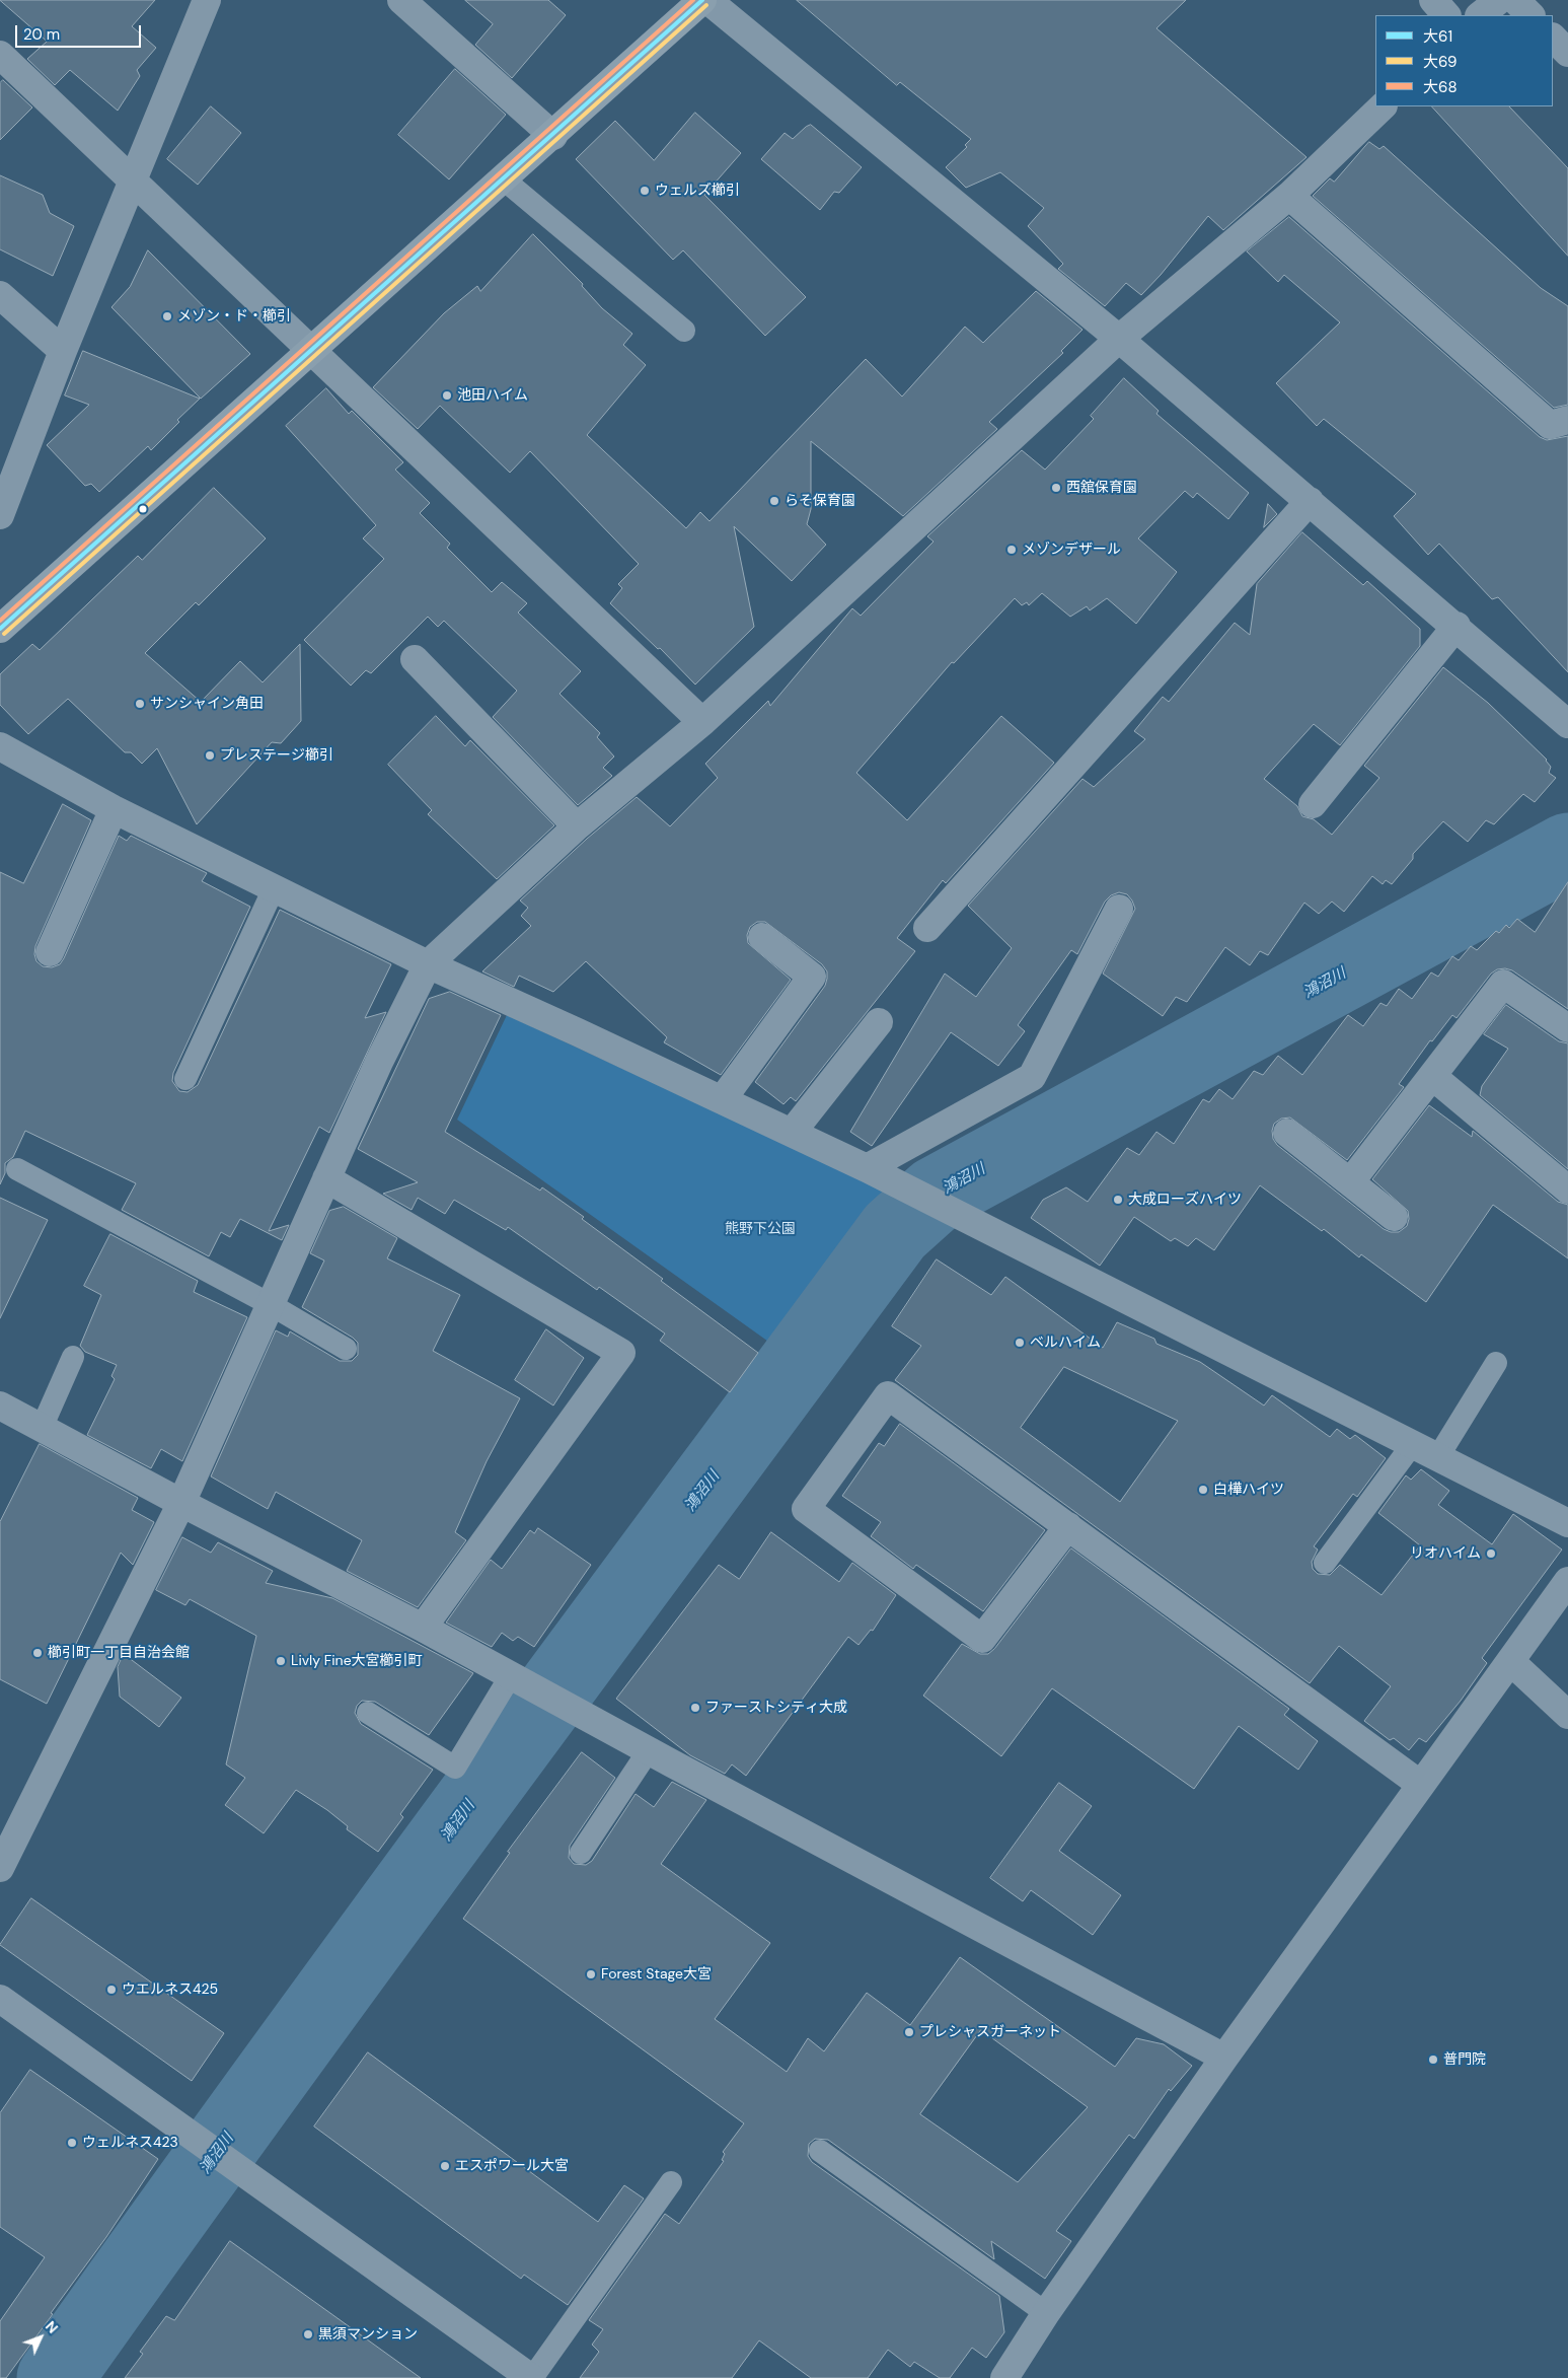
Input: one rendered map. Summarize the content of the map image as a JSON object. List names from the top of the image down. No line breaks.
{"water":["鴻沼川"],"parks":["熊野下公園"],"places":["ウェルズ櫛引","メゾン・ド・櫛引","池田ハイム","西舘保育園","らそ保育園","メゾンデザール","サンシャイン角田","プレステージ櫛引","大成ローズハイツ","ベルハイム","白樺ハイツ","リオハイム","櫛引町一丁目自治会館","Livly Fine大宮櫛引町","ファーストシティ大成","Forest Stage大宮","ウエルネス425","プレシャスガーネット","普門院","ウェルネス423","エスポワール大宮","黒須マンション"],"lines":["transit line 大61","transit line 大68","transit line 大69"],"legend":["大61","大69","大68"],"scale_bar":"20 m","north":"top right"}
